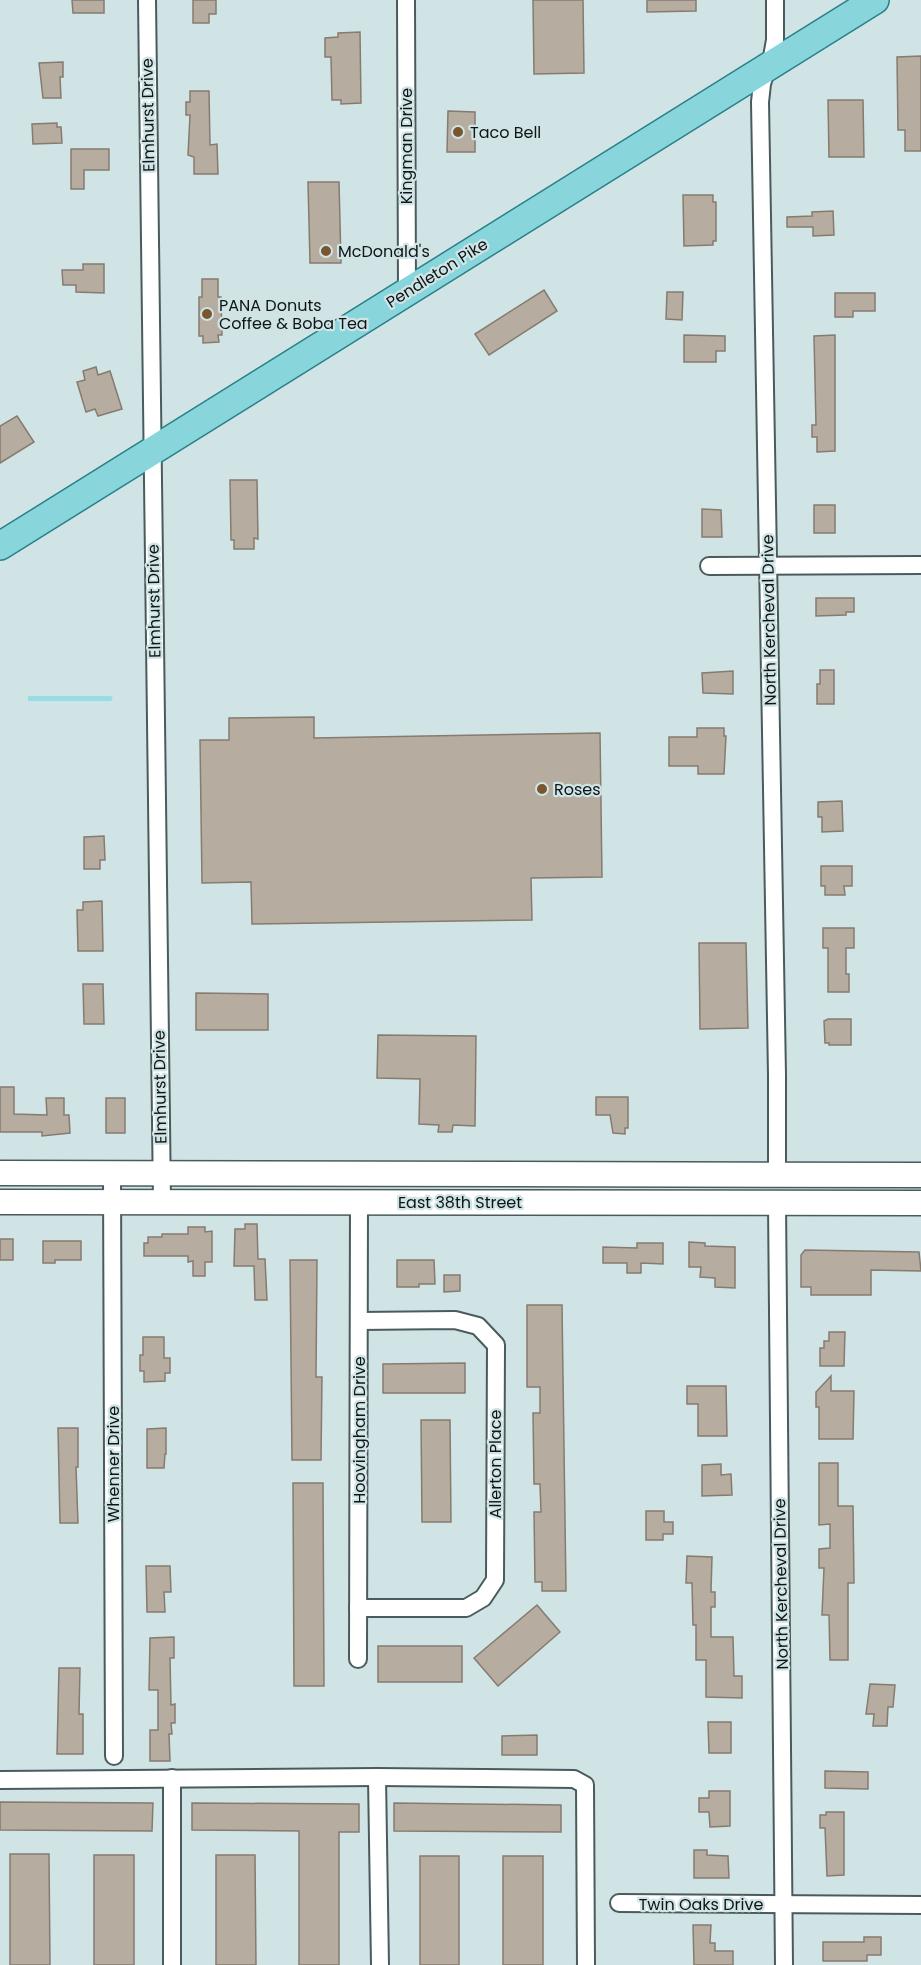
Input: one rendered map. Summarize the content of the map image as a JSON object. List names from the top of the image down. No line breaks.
{"streets":{"main road":["Pendleton Pike","East 38th Street"],"street":["Elmhurst Drive","Kingman Drive","North Kercheval Drive","Hoovingham Drive","Whenner Drive","Allerton Place","Twin Oaks Drive"]},"crossings":[["Elmhurst Drive","Pendleton Pike"],["Elmhurst Drive","East 38th Street"],["Kingman Drive","Pendleton Pike"],["Pendleton Pike","North Kercheval Drive"],["North Kercheval Drive","East 38th Street"],["North Kercheval Drive","Twin Oaks Drive"],["East 38th Street","Hoovingham Drive"],["East 38th Street","Whenner Drive"],["Hoovingham Drive","Allerton Place"]],"places":["Taco Bell","McDonald's","PANA Donuts Coffee & Boba Tea","Roses"]}
